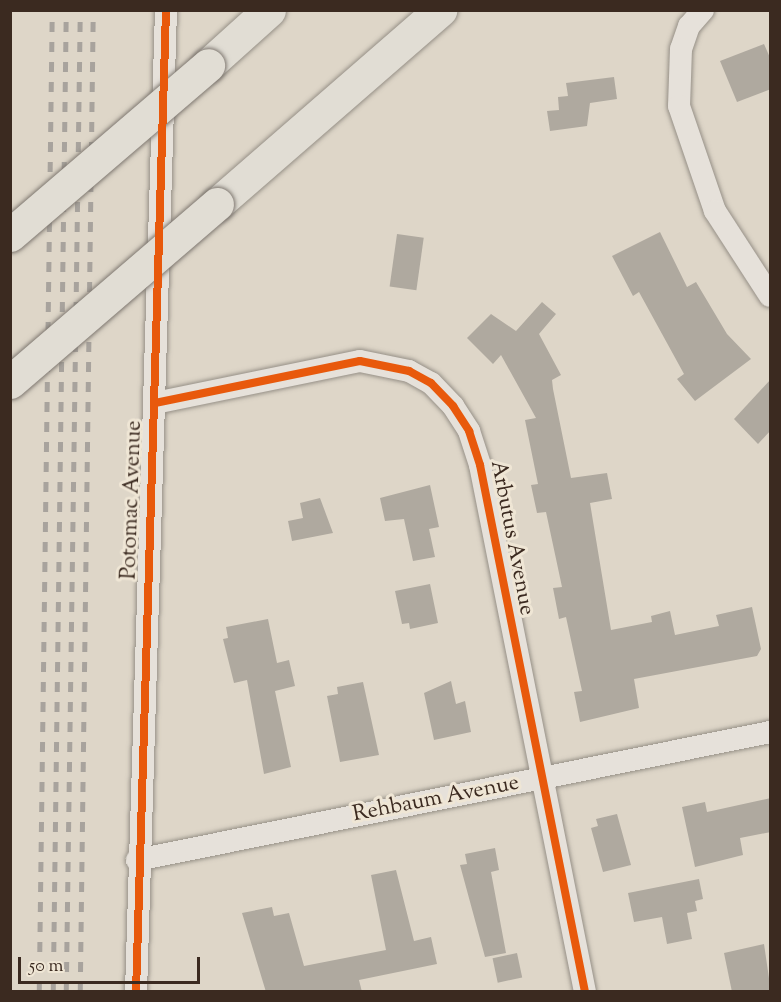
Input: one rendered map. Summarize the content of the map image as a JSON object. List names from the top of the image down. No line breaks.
{"streets":{"street":["Potomac Avenue","Arbutus Avenue","Rehbaum Avenue"]},"crossings":[["Potomac Avenue","Arbutus Avenue"],["Potomac Avenue","Rehbaum Avenue"],["Arbutus Avenue","Rehbaum Avenue"]],"scale_bar":"50 m"}
